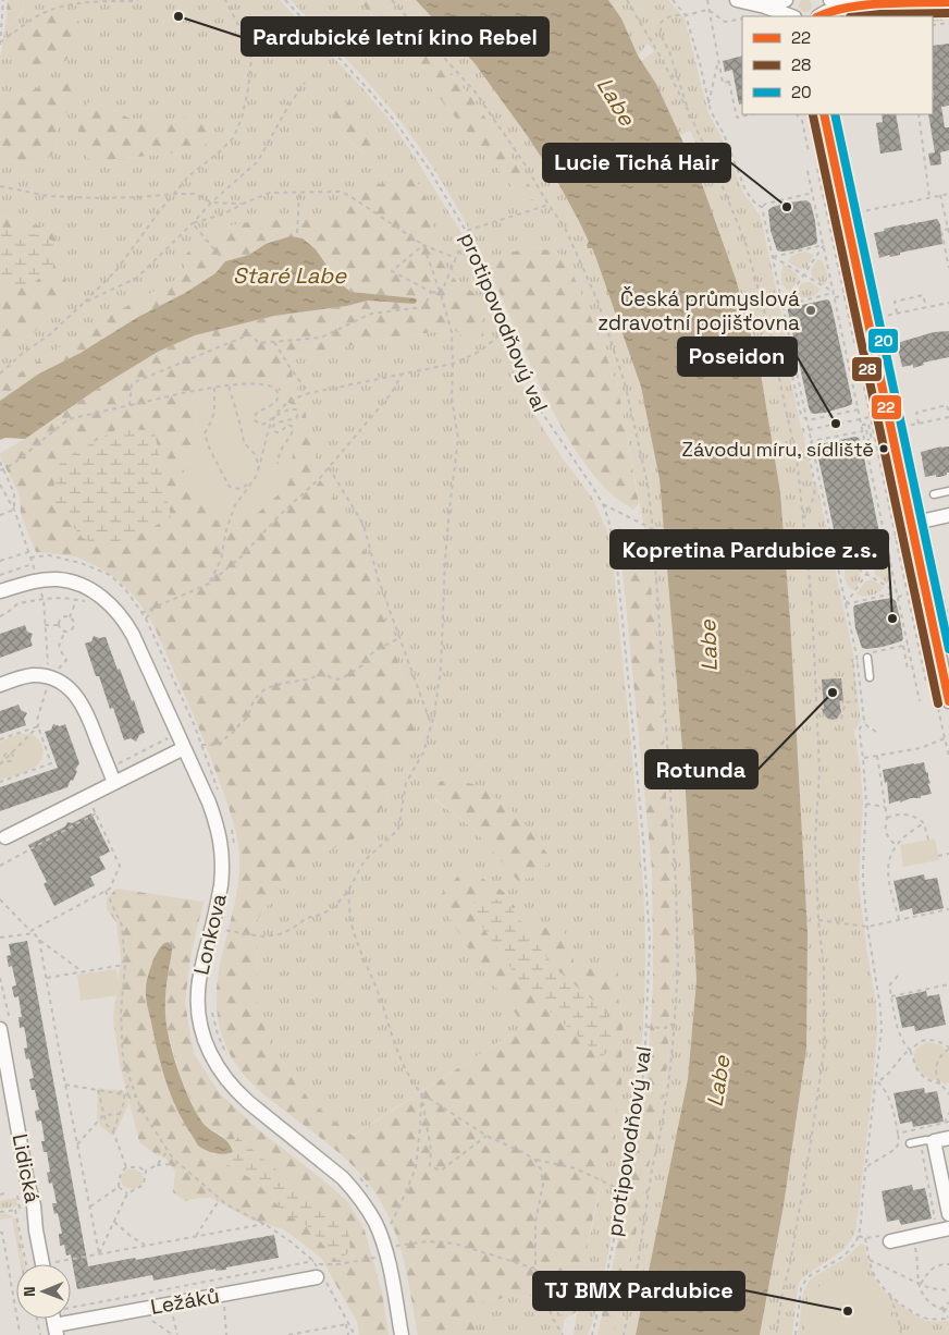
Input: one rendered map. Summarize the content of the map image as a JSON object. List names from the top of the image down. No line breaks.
{"streets":{"street":["Lonkova","Lidická","Ležáků"],"path":["protipovodňový val"]},"water":["Labe","Staré Labe"],"places":["Pardubické letní kino Rebel","Lucie Tichá Hair","Česká průmyslová zdravotní pojišťovna","Poseidon","Závodu míru, sídliště","Kopretina Pardubice z.s.","Rotunda","TJ BMX Pardubice"],"lines":["transit line 22","transit line 28","transit line 20"],"legend":["22","28","20"],"north":"left"}
